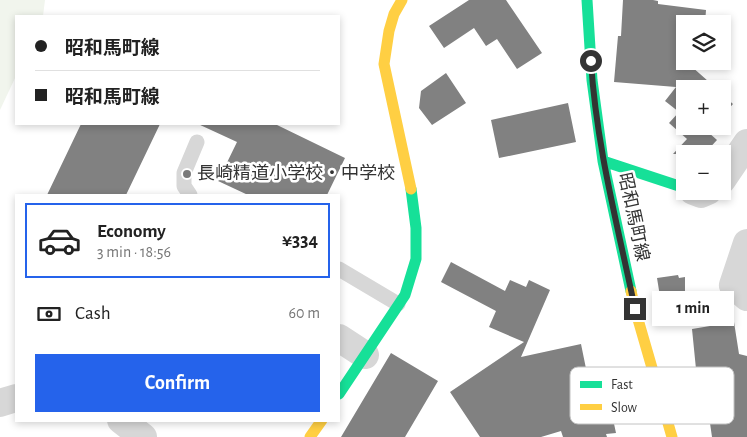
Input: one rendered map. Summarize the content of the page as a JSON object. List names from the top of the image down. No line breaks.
{"streets":{"street":["昭和馬町線"]},"places":["長崎精道小学校・中学校"],"legend":["Fast","Slow"],"page":{"map_buttons":["+","−"],"banner":["昭和馬町線","昭和馬町線"],"list":[{"name":"Economy","note":"3 min · 18:56","value":"¥334"}],"pay":["Cash","60 m"],"bubble":"1 min","buttons":"Confirm"}}
